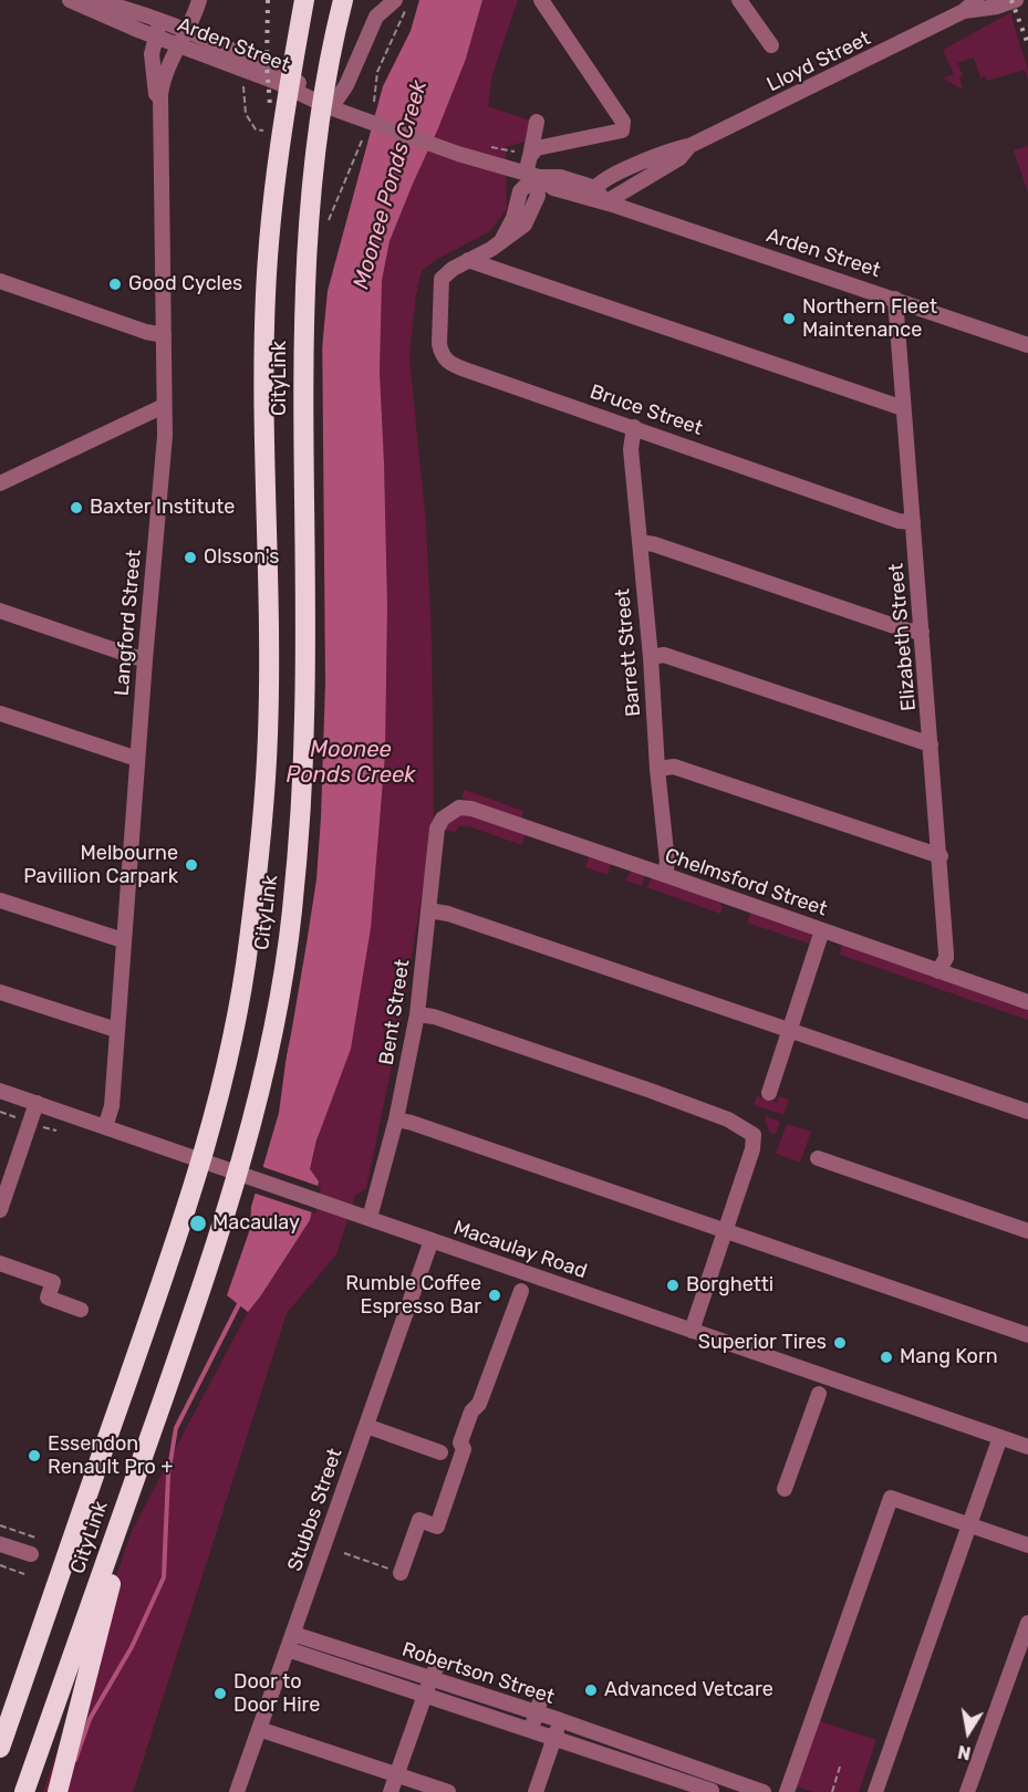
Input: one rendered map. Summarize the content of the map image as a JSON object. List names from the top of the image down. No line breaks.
{"streets":{"highway":["CityLink"],"street":["Arden Street","Lloyd Street","Bruce Street","Langford Street","Elizabeth Street","Barrett Street","Chelmsford Street","Bent Street","Macaulay Road","Stubbs Street","Robertson Street"]},"crossings":[["Arden Street","Lloyd Street"],["Arden Street","Langford Street"],["Arden Street","Elizabeth Street"],["Bruce Street","Elizabeth Street"],["Bruce Street","Barrett Street"],["Langford Street","Macaulay Road"],["Elizabeth Street","Chelmsford Street"],["Barrett Street","Chelmsford Street"],["Chelmsford Street","Bent Street"],["Bent Street","Macaulay Road"],["Macaulay Road","Stubbs Street"],["Stubbs Street","Robertson Street"]],"water":["Moonee Ponds Creek"],"places":["Good Cycles","Northern Fleet Maintenance","Baxter Institute","Olsson's","Melbourne Pavillion Carpark","Macaulay","Borghetti","Rumble Coffee Espresso Bar","Superior Tires","Mang Korn","Essendon Renault Pro +","Advanced Vetcare","Door to Door Hire"],"north":"bottom"}
